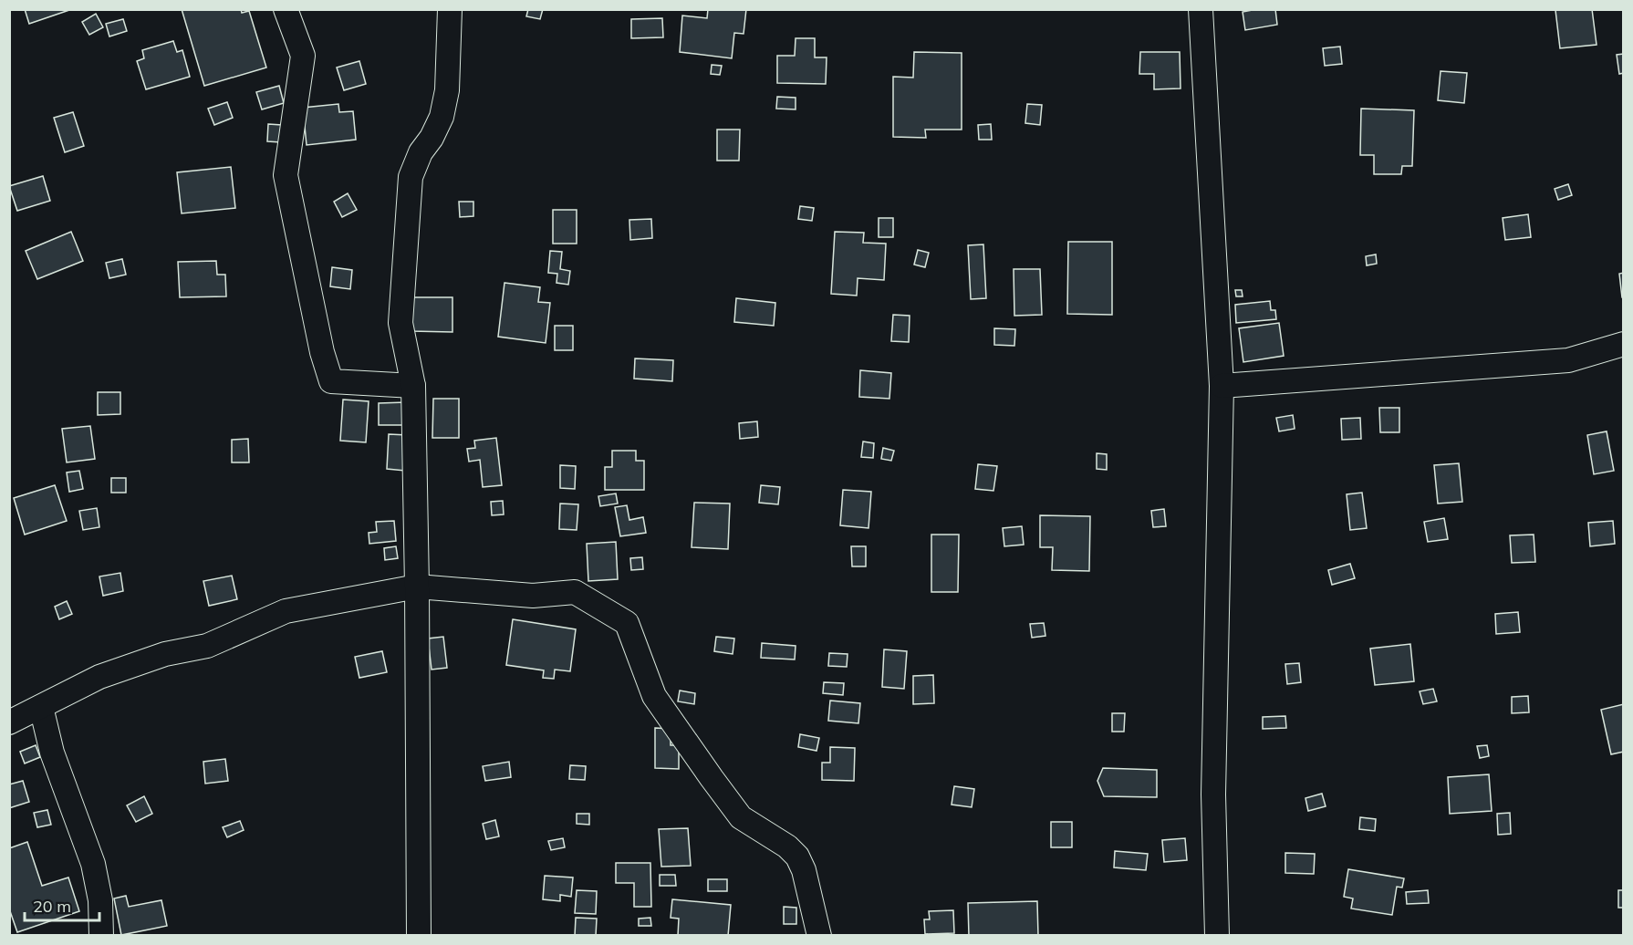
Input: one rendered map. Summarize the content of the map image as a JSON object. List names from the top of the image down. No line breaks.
{"scale_bar":"20 m"}
